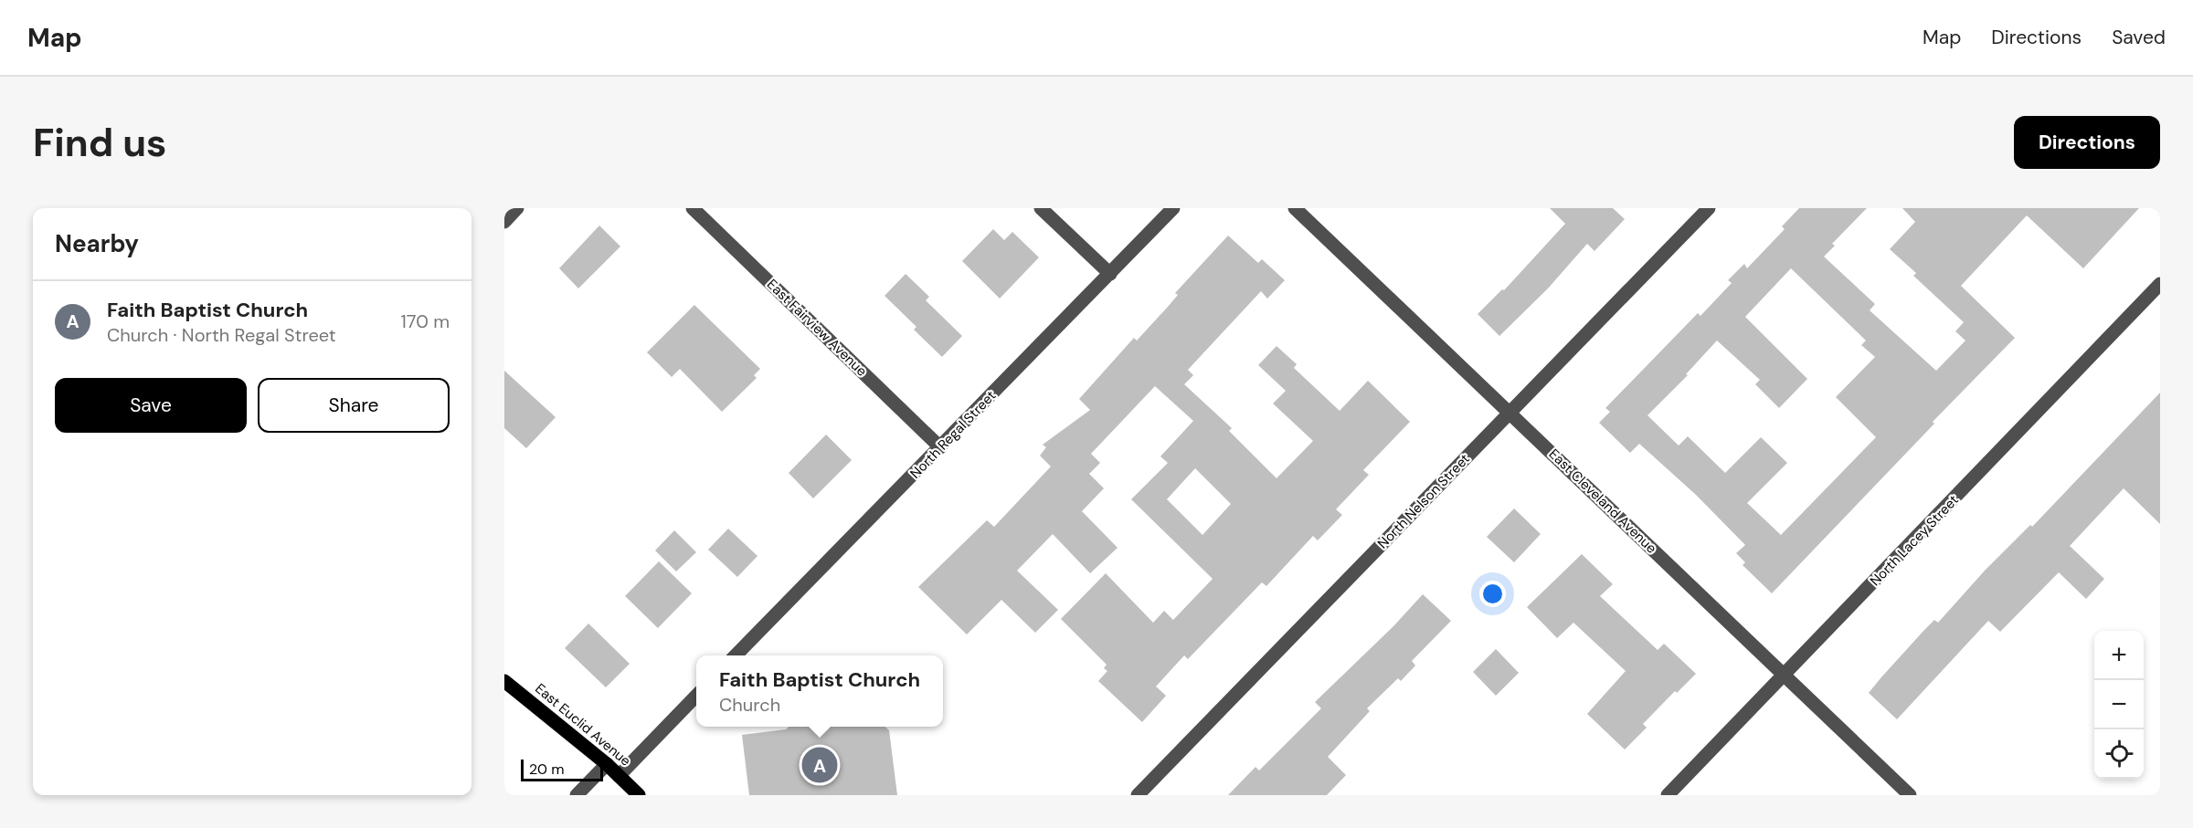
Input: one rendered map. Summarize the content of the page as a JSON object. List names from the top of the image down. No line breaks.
{"streets":{"main road":["East Euclid Avenue"],"street":["East Fairview Avenue","North Regal Street","North Nelson Street","East Cleveland Avenue","North Lacey Street"]},"crossings":[["East Fairview Avenue","North Regal Street"],["North Nelson Street","East Cleveland Avenue"],["East Cleveland Avenue","North Lacey Street"]],"scale_bar":"20 m","page":{"header":"Map","nav":["Map","Directions","Saved"],"buttons":["Directions",["Save","Share"]],"title":"Find us","heading":"Nearby","list":[{"mark":"A","name":"Faith Baptist Church","note":"Church · North Regal Street","value":"170 m"}],"map_buttons":["+","−"],"popup":["Faith Baptist Church","Church"],"pins":"A","scale":"20 m"}}
